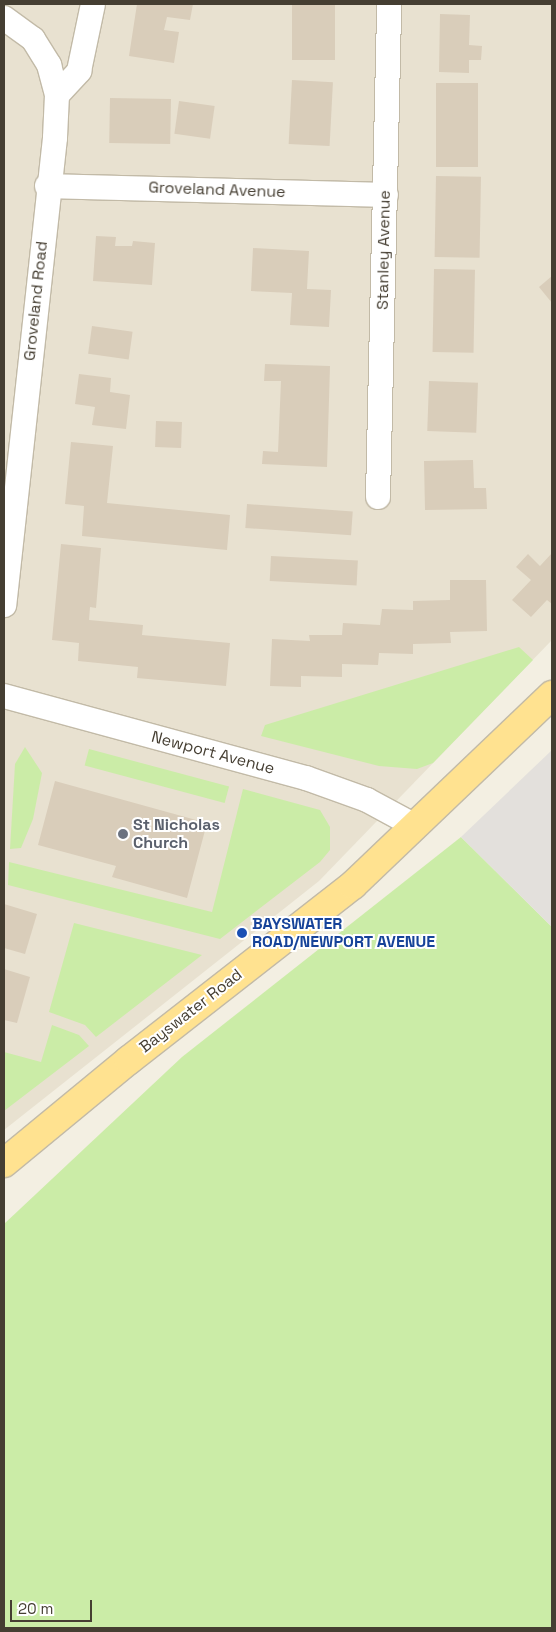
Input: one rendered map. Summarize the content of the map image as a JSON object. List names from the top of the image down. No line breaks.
{"streets":{"main road":["Bayswater Road"],"street":["Groveland Avenue","Stanley Avenue","Groveland Road","Newport Avenue"]},"crossings":[["Groveland Avenue","Stanley Avenue"],["Groveland Avenue","Groveland Road"],["Newport Avenue","Bayswater Road"]],"places":["St Nicholas Church","BAYSWATER ROAD/NEWPORT AVENUE"],"scale_bar":"20 m"}
